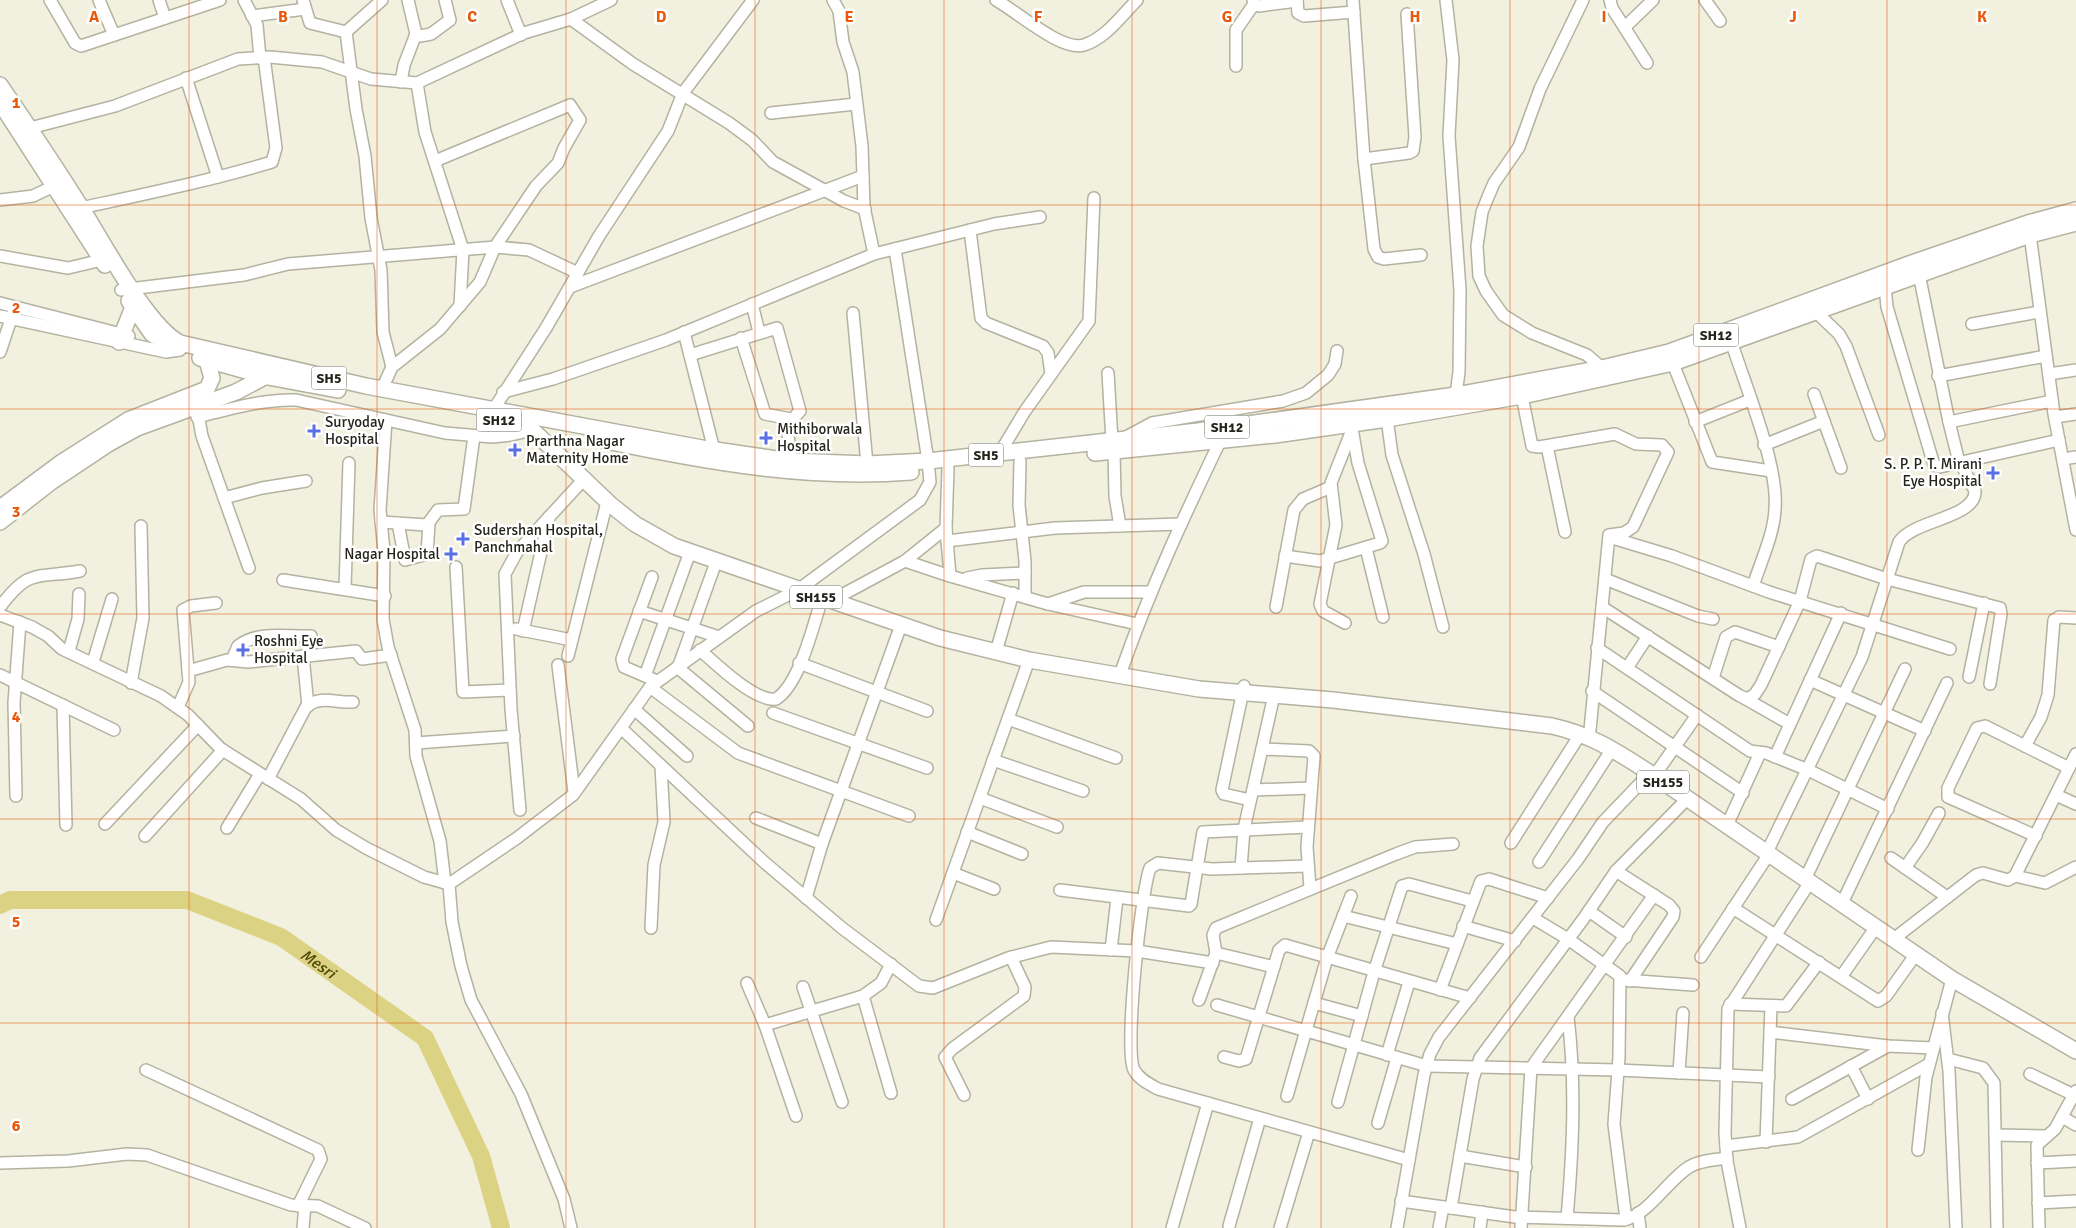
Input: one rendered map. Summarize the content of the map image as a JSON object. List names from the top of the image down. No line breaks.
{"streets":{"main road":["SH12","SH5","SH155"]},"crossings":[["SH12","SH5"],["SH12","SH155"],["SH5","SH155"]],"water":["Mesri"],"places":{"health":["Suryoday Hospital","Mithiborwala Hospital","Prarthna Nagar Maternity Home","S. P. P. T. Mirani Eye Hospital","Sudershan Hospital, Panchmahal","Nagar Hospital","Roshni Eye Hospital"]},"grid":{"columns":["A","B","C","D","E","F","G","H","I","J","K"],"rows":["1","2","3","4","5","6"]}}
